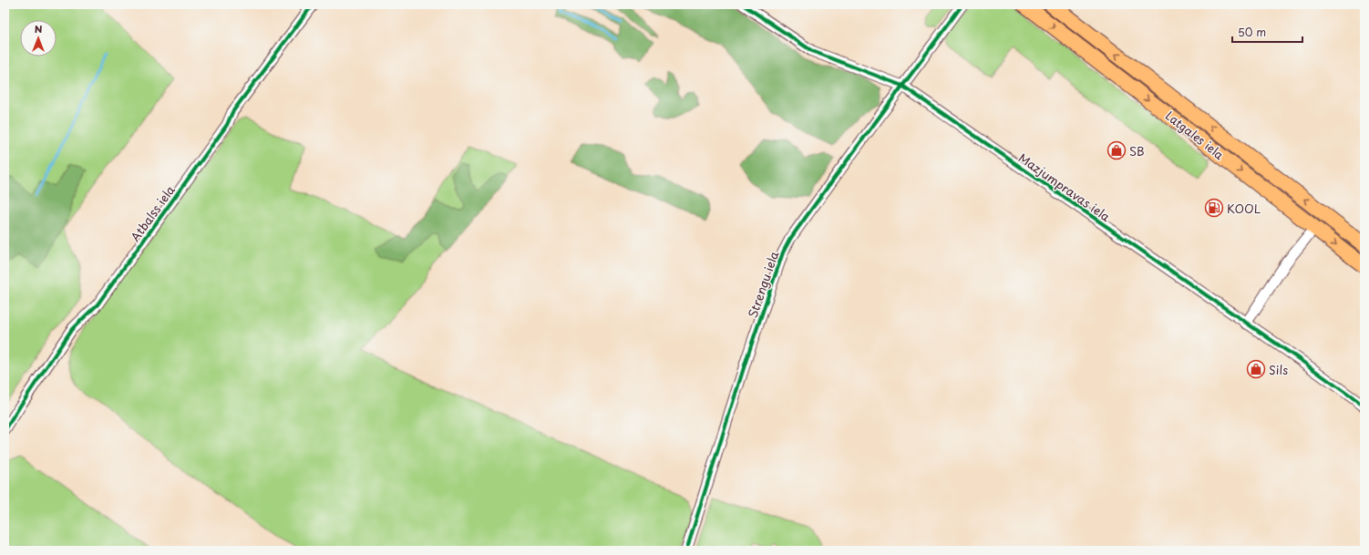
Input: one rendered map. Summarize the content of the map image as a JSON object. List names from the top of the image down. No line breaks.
{"streets":{"highway":["Latgales iela"],"street":["Mazjumpravas iela","Atbalss iela","Strengu iela"]},"crossings":[["Mazjumpravas iela","Strengu iela"]],"places":{"shop":["SB","Sils"],"fuel station":["KOOL"]},"scale_bar":"50 m","north":"top"}
